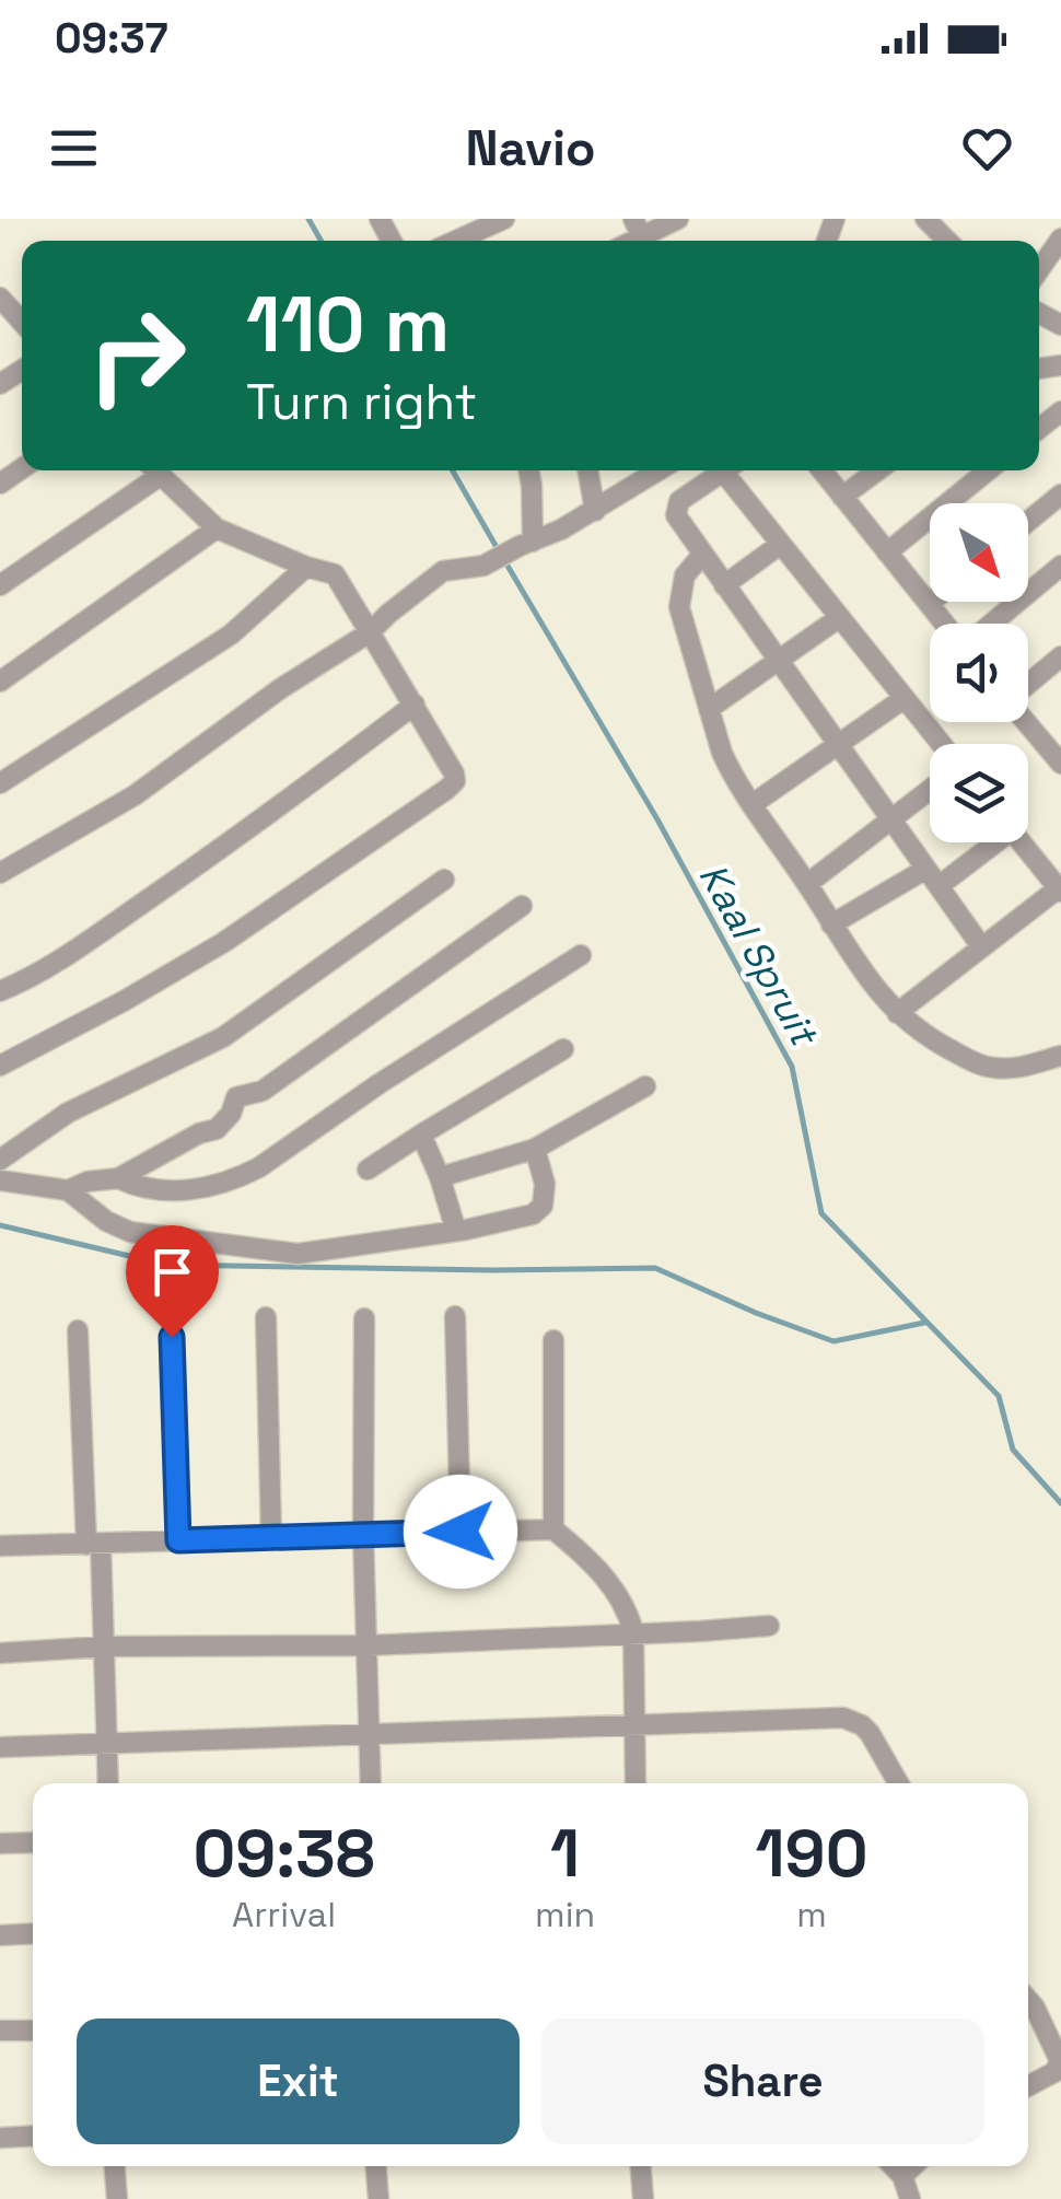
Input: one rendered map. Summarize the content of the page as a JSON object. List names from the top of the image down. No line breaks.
{"water":["Kaal Spruit"],"north":"bottom right","page":{"status":"09:37","header":"Navio","turn":["110 m","Turn right"],"eta":["09:38","Arrival","1","min","190","m"],"buttons":["Exit","Share"]}}
